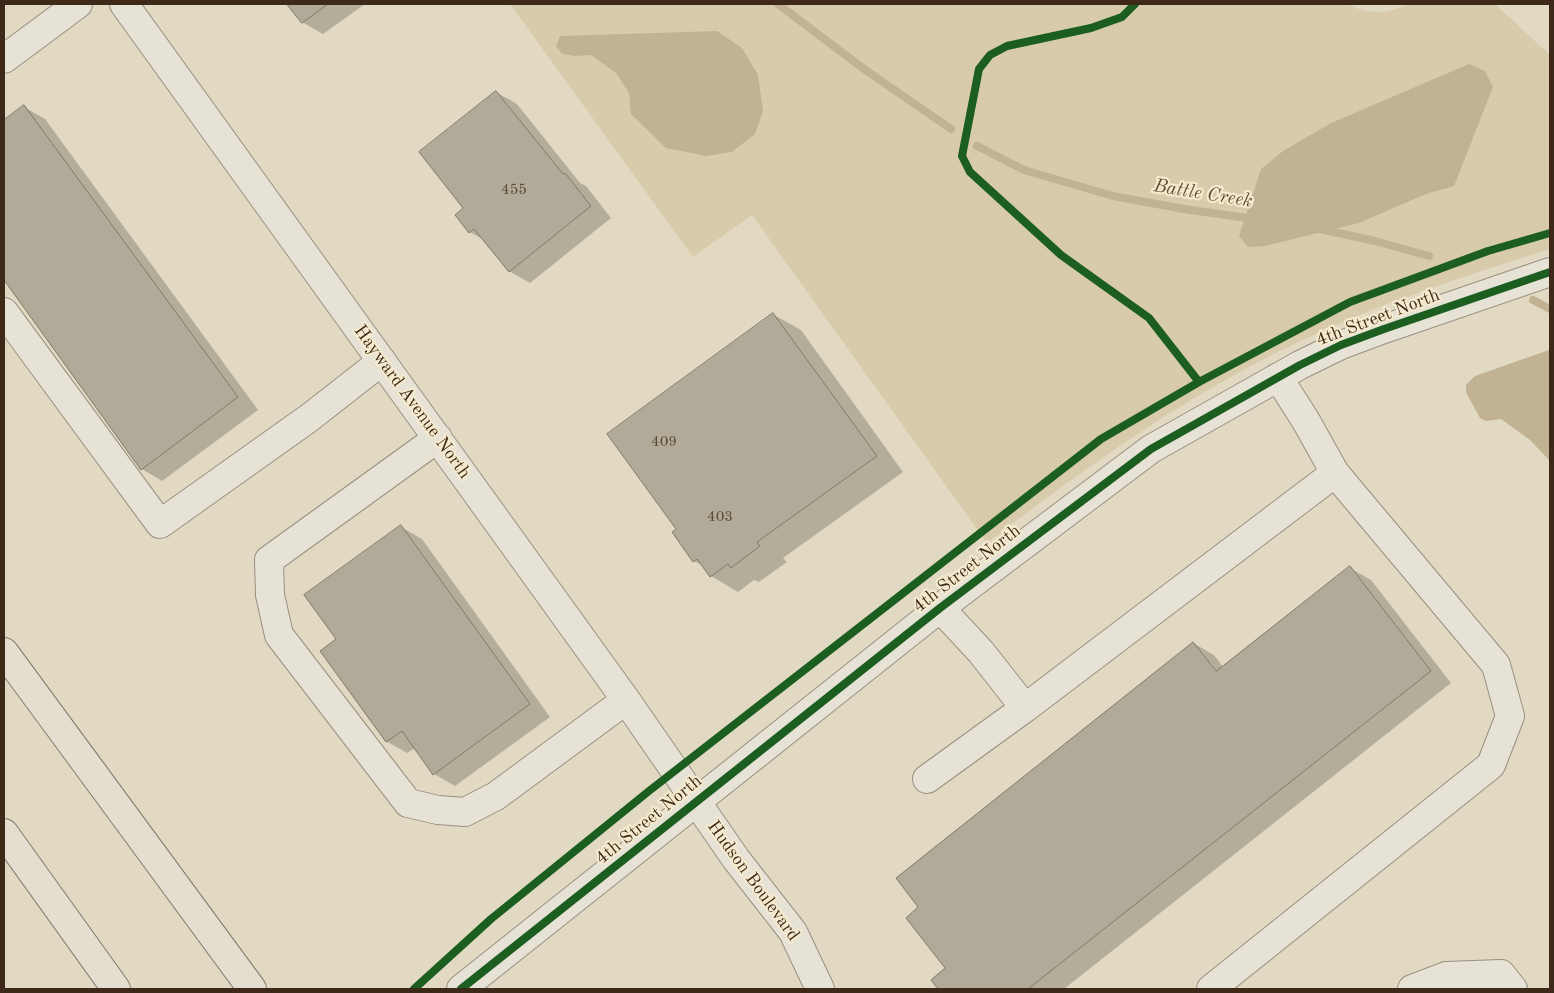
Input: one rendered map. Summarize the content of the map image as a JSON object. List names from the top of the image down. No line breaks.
{"streets":{"street":["4th Street North","Hayward Avenue North","Hudson Boulevard"]},"crossings":[["4th Street North","Hayward Avenue North"],["4th Street North","Hudson Boulevard"],["Hayward Avenue North","Hudson Boulevard"]],"water":["Battle Creek"],"house_numbers":["455","409","403"]}
